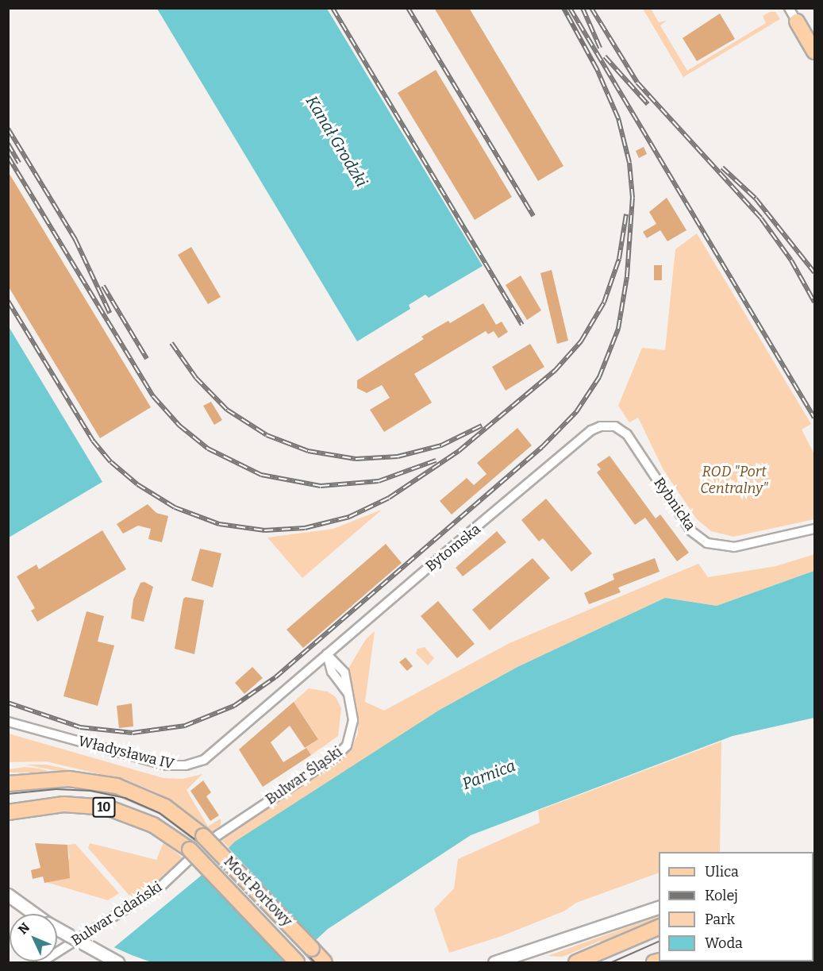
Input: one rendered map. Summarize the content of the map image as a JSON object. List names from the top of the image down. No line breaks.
{"streets":{"main road":["10","Most Portowy"],"street":["Rybnicka","Bytomska","Władysława IV","Bulwar Śląski","Bulwar Gdański"]},"crossings":[["Rybnicka","Bytomska"],["Bytomska","Władysława IV"],["Bytomska","Bulwar Śląski"],["Bulwar Śląski","10"],["Bulwar Śląski","Most Portowy"],["10","Most Portowy"],["10","Bulwar Gdański"],["Most Portowy","Bulwar Gdański"]],"water":["Kanał Grodzki","Parnica"],"parks":["ROD \"Port Centralny\""],"legend":["Ulica","Kolej","Park","Woda"],"north":"top left"}
